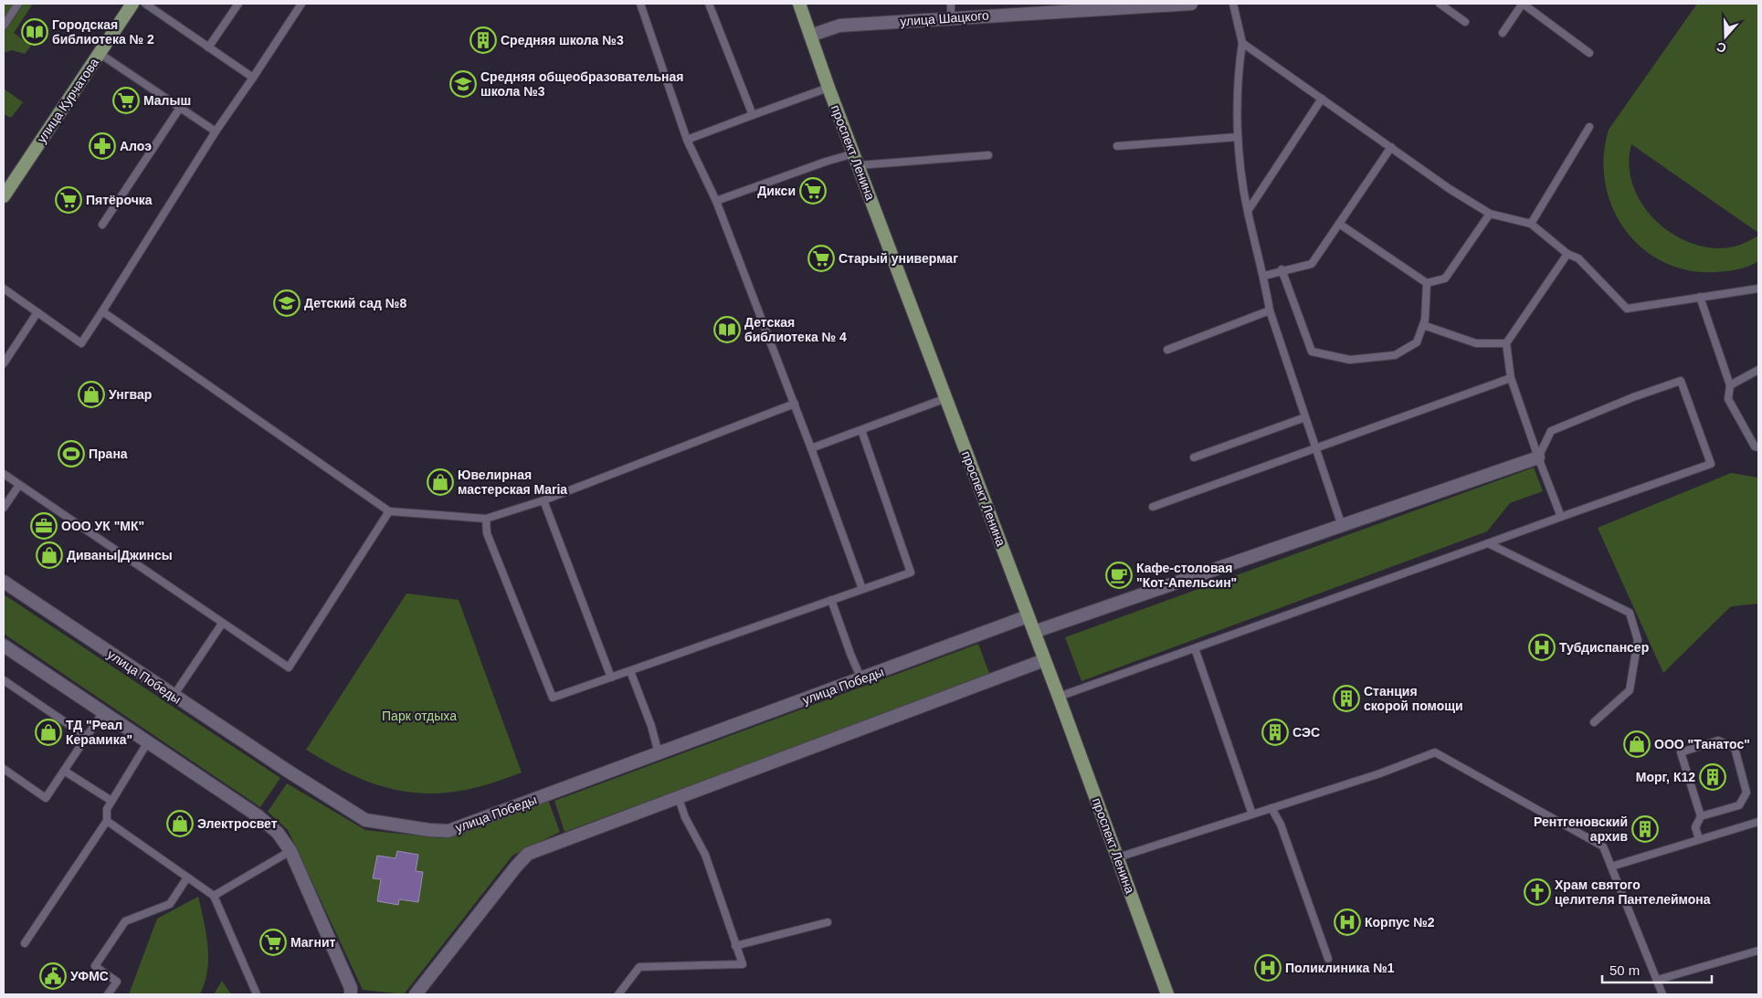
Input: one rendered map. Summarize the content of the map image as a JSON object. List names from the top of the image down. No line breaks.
{"streets":{"main road":["улица Курчатова","проспект Ленина"],"street":["улица Шацкого","улица Победы"]},"crossings":[["улица Шацкого","проспект Ленина"],["проспект Ленина","улица Победы"]],"parks":["Парк отдыха"],"places":{"library":["Городская библиотека № 2","Детская библиотека № 4"],"building":["Средняя школа №3","Станция скорой помощи","СЭС","Морг, К12","Рентгеновский архив"],"school or university":["Средняя общеобразовательная школа №3","Детский сад №8"],"supermarket":["Малыш","Дикси","Пятёрочка","Старый универмаг","Магнит"],"pharmacy":["Алоэ"],"shop":["Унгвар","Ювелирная мастерская Maria","Диваны|Джинсы","ТД \"Реал Керамика\"","ООО \"Танатос\"","Электросвет"],"sports":["Прана"],"office":["ООО УК \"МК\""],"cafe":["Кафе-столовая \"Кот-Апельсин\""],"hospital":["Тубдиспансер","Корпус №2","Поликлиника №1"],"church":["Храм святого целителя Пантелеймона"],"public building":["УФМС"]},"scale_bar":"50 m","north":"bottom"}
